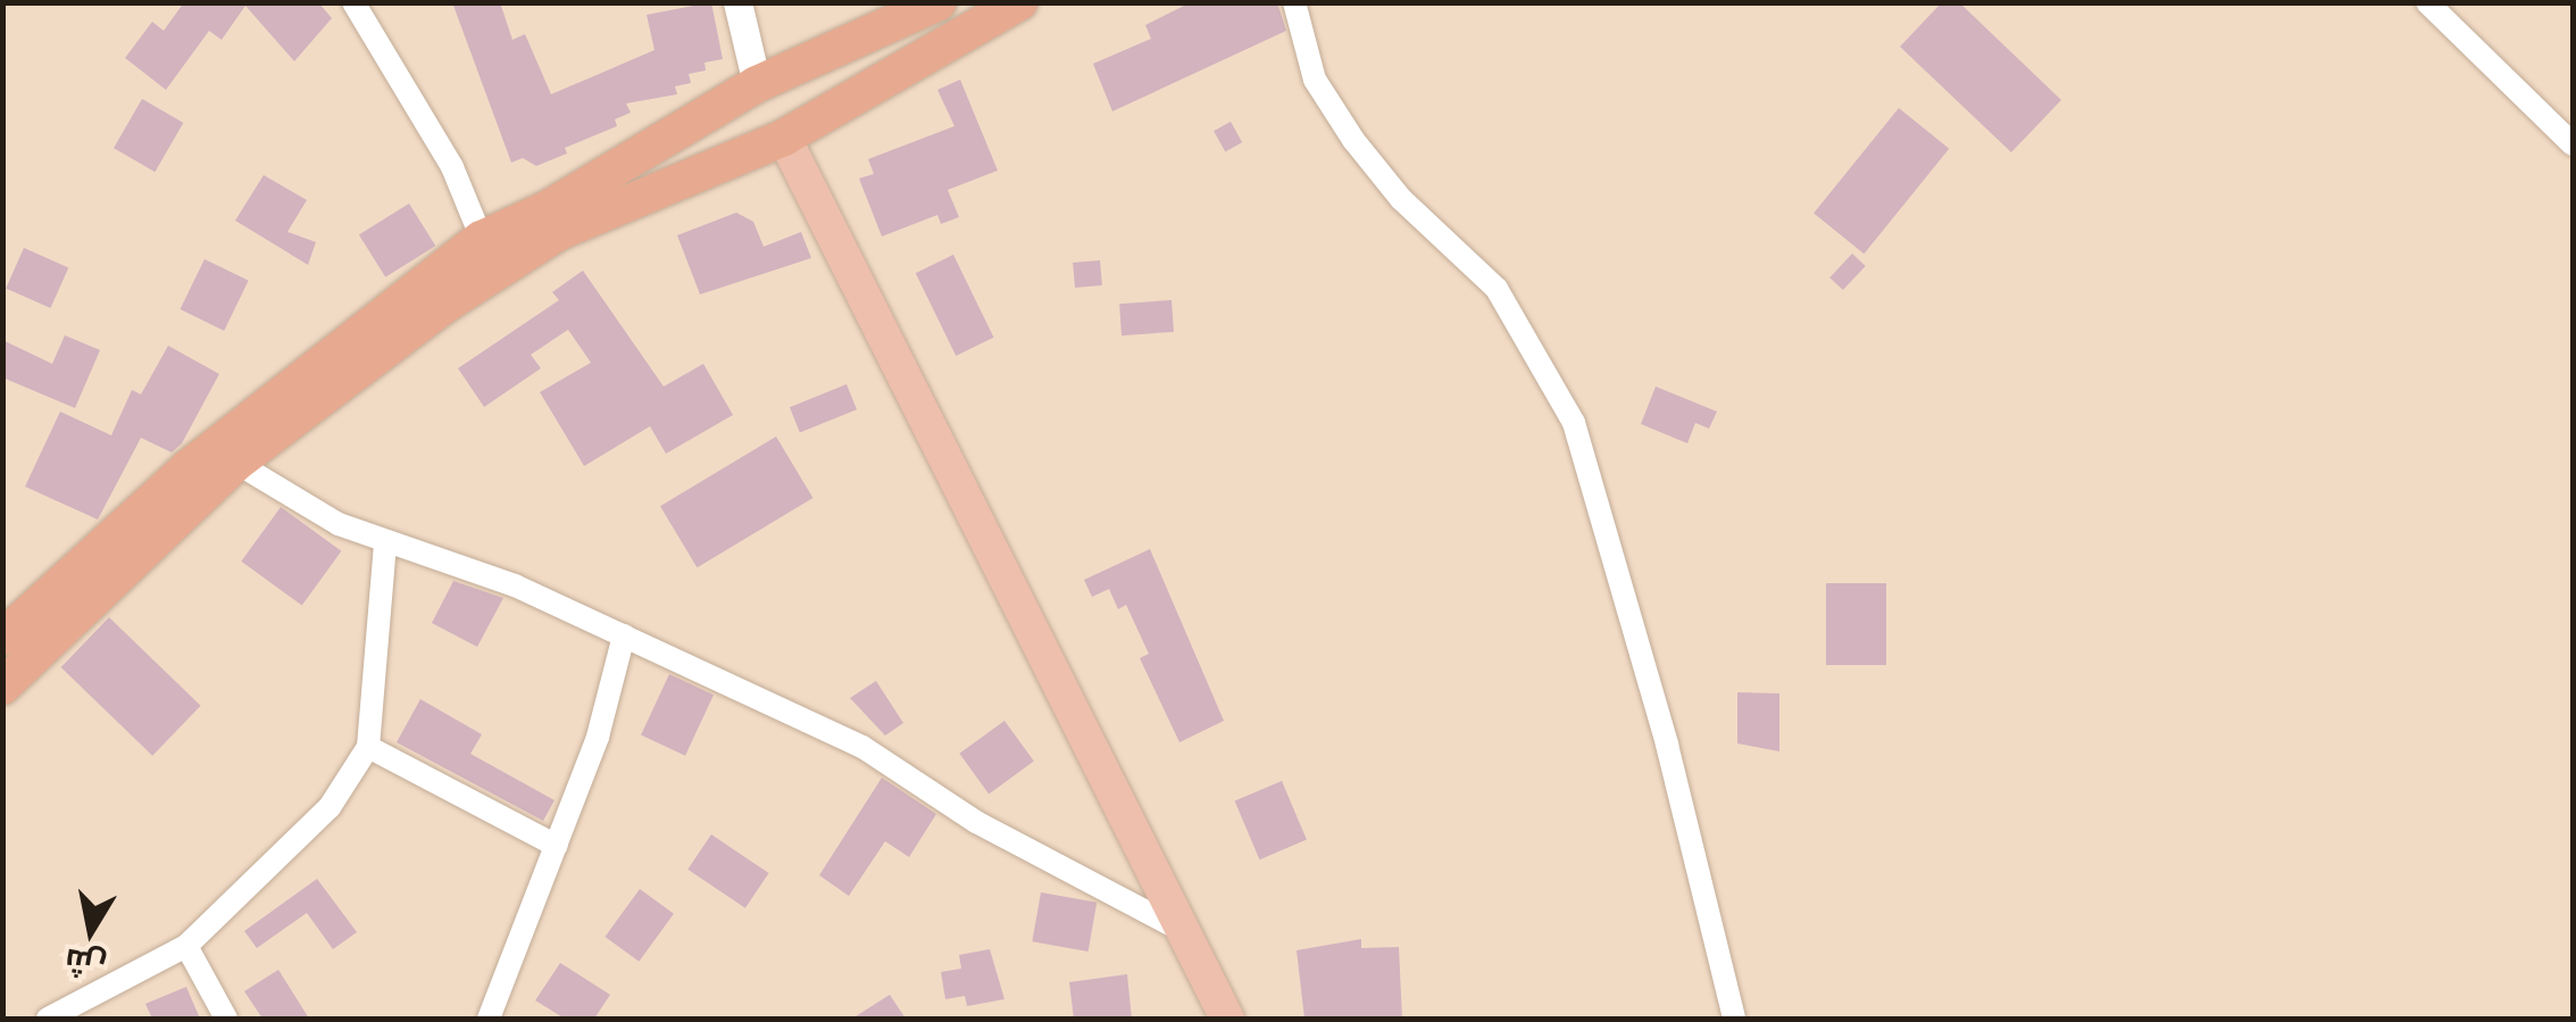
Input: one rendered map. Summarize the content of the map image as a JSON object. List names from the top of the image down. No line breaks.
{"north":"bottom"}
